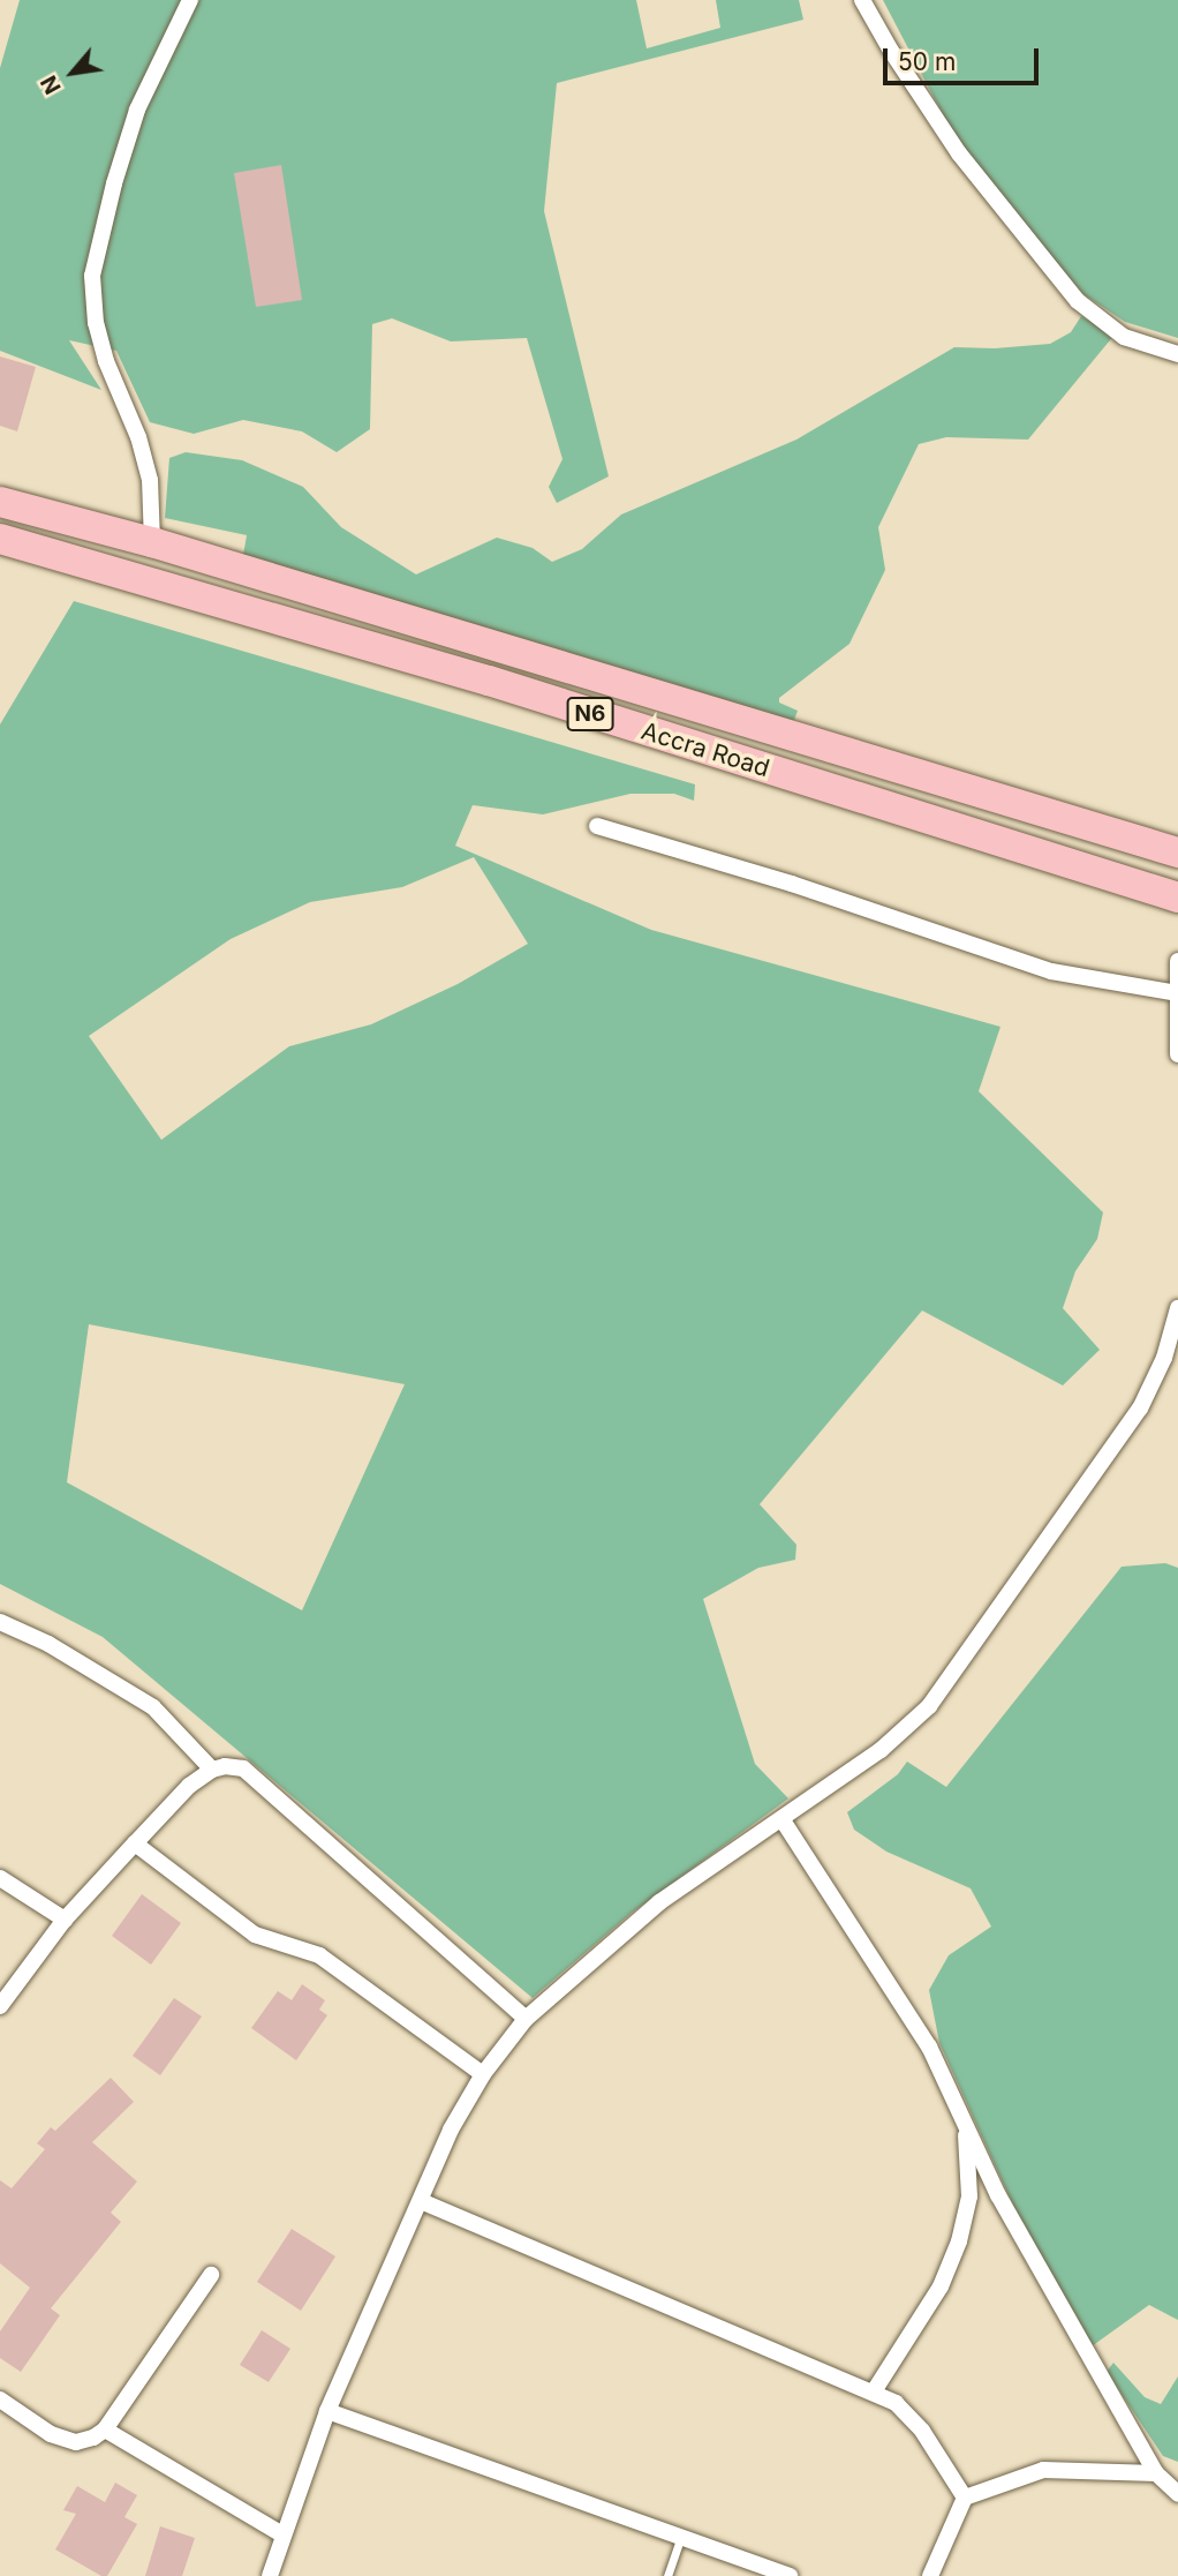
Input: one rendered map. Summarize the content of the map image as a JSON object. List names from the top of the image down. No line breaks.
{"streets":{"highway":["N6","Accra Road"]},"scale_bar":"50 m","north":"bottom left"}
